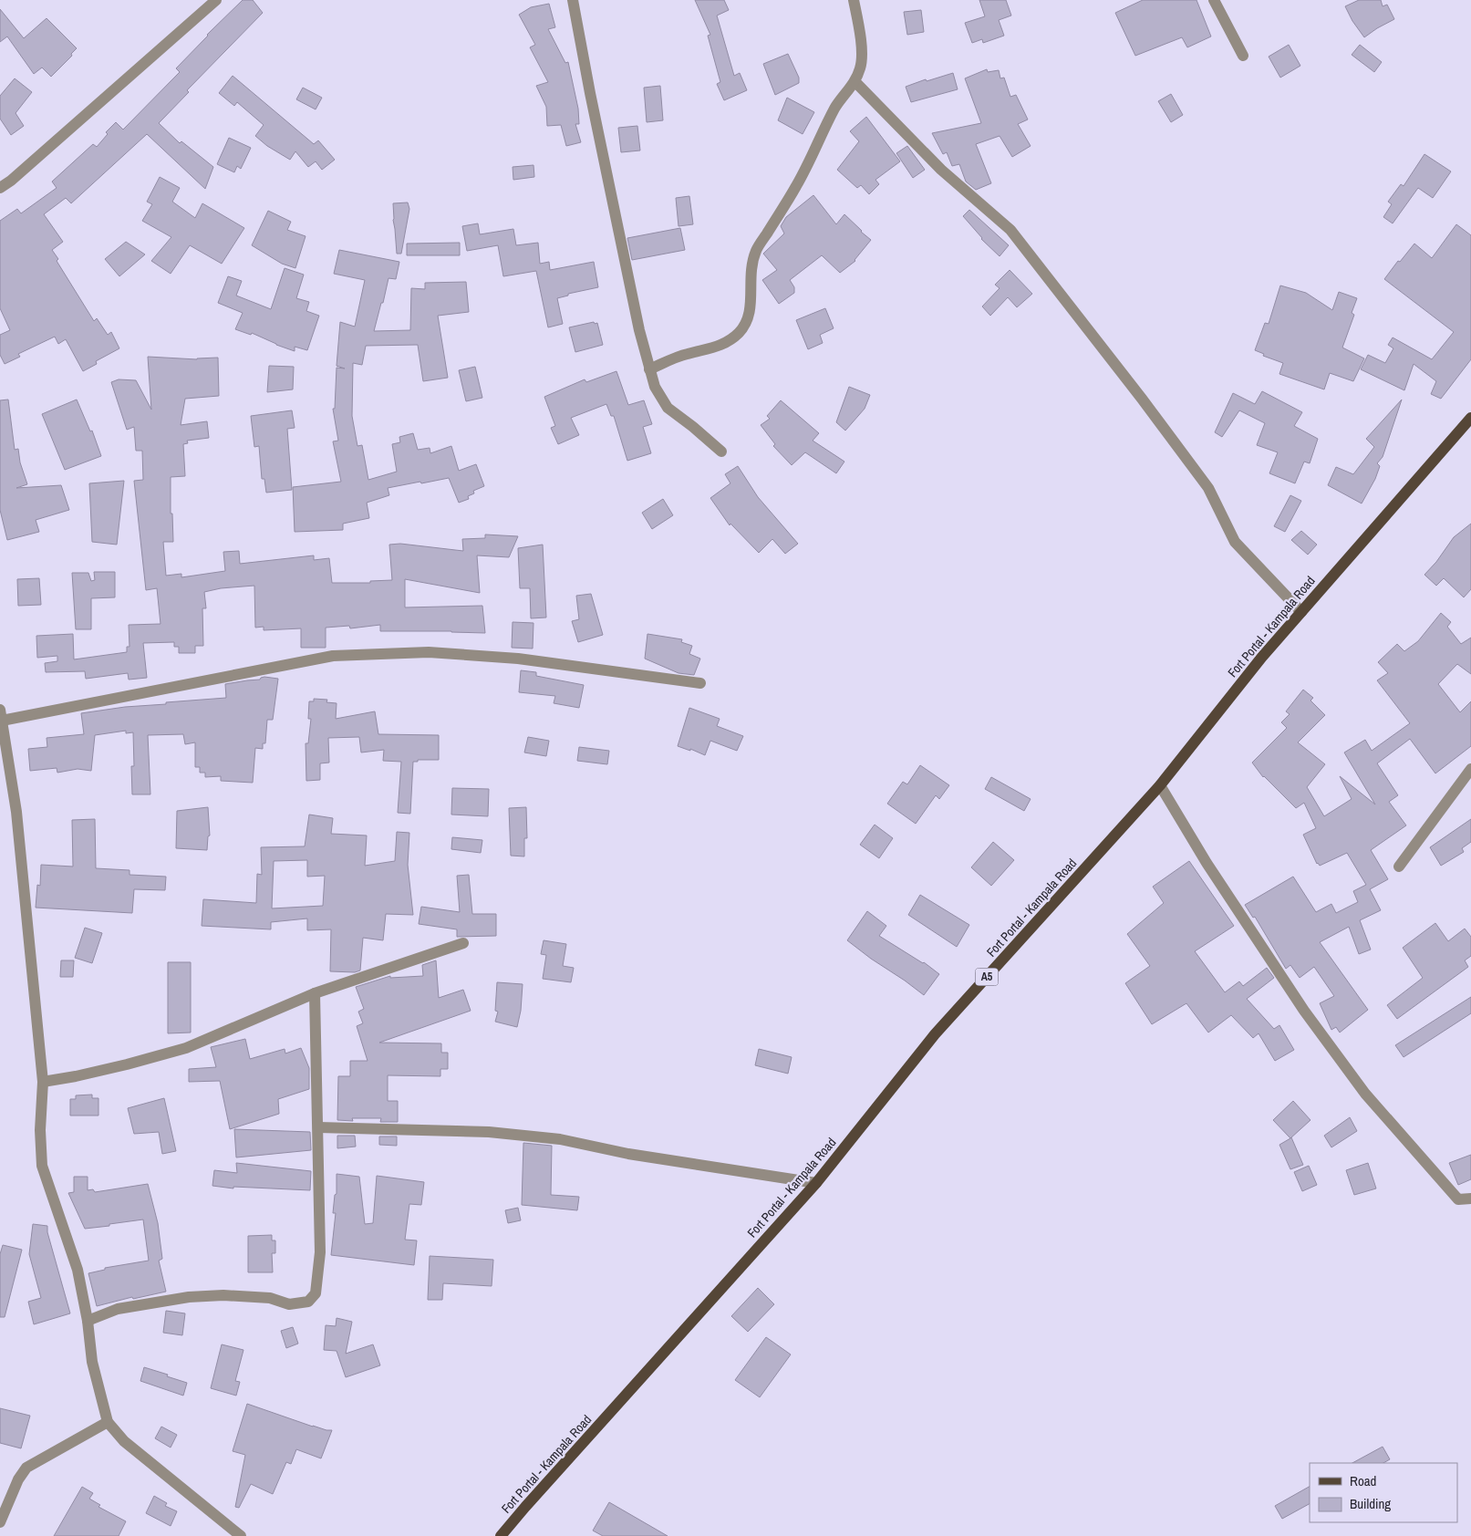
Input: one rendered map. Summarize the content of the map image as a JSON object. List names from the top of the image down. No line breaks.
{"streets":{"main road":["Fort Portal - Kampala Road","A5"]},"legend":["Road","Building"]}
